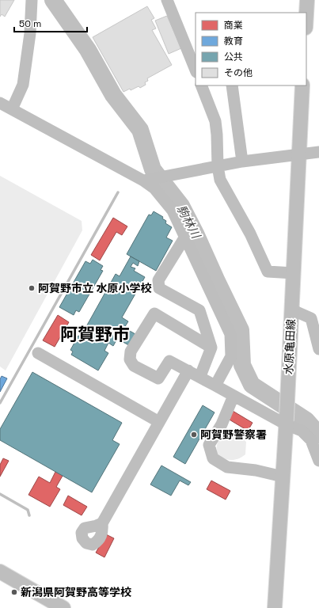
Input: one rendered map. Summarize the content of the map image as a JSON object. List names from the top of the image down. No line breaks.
{"streets":{"main road":["水原亀田線"]},"districts":["阿賀野市"],"water":["駒林川"],"places":["阿賀野市立 水原小学校","阿賀野警察署","新潟県阿賀野高等学校"],"legend":["商業","教育","公共","その他"],"scale_bar":"50 m"}
